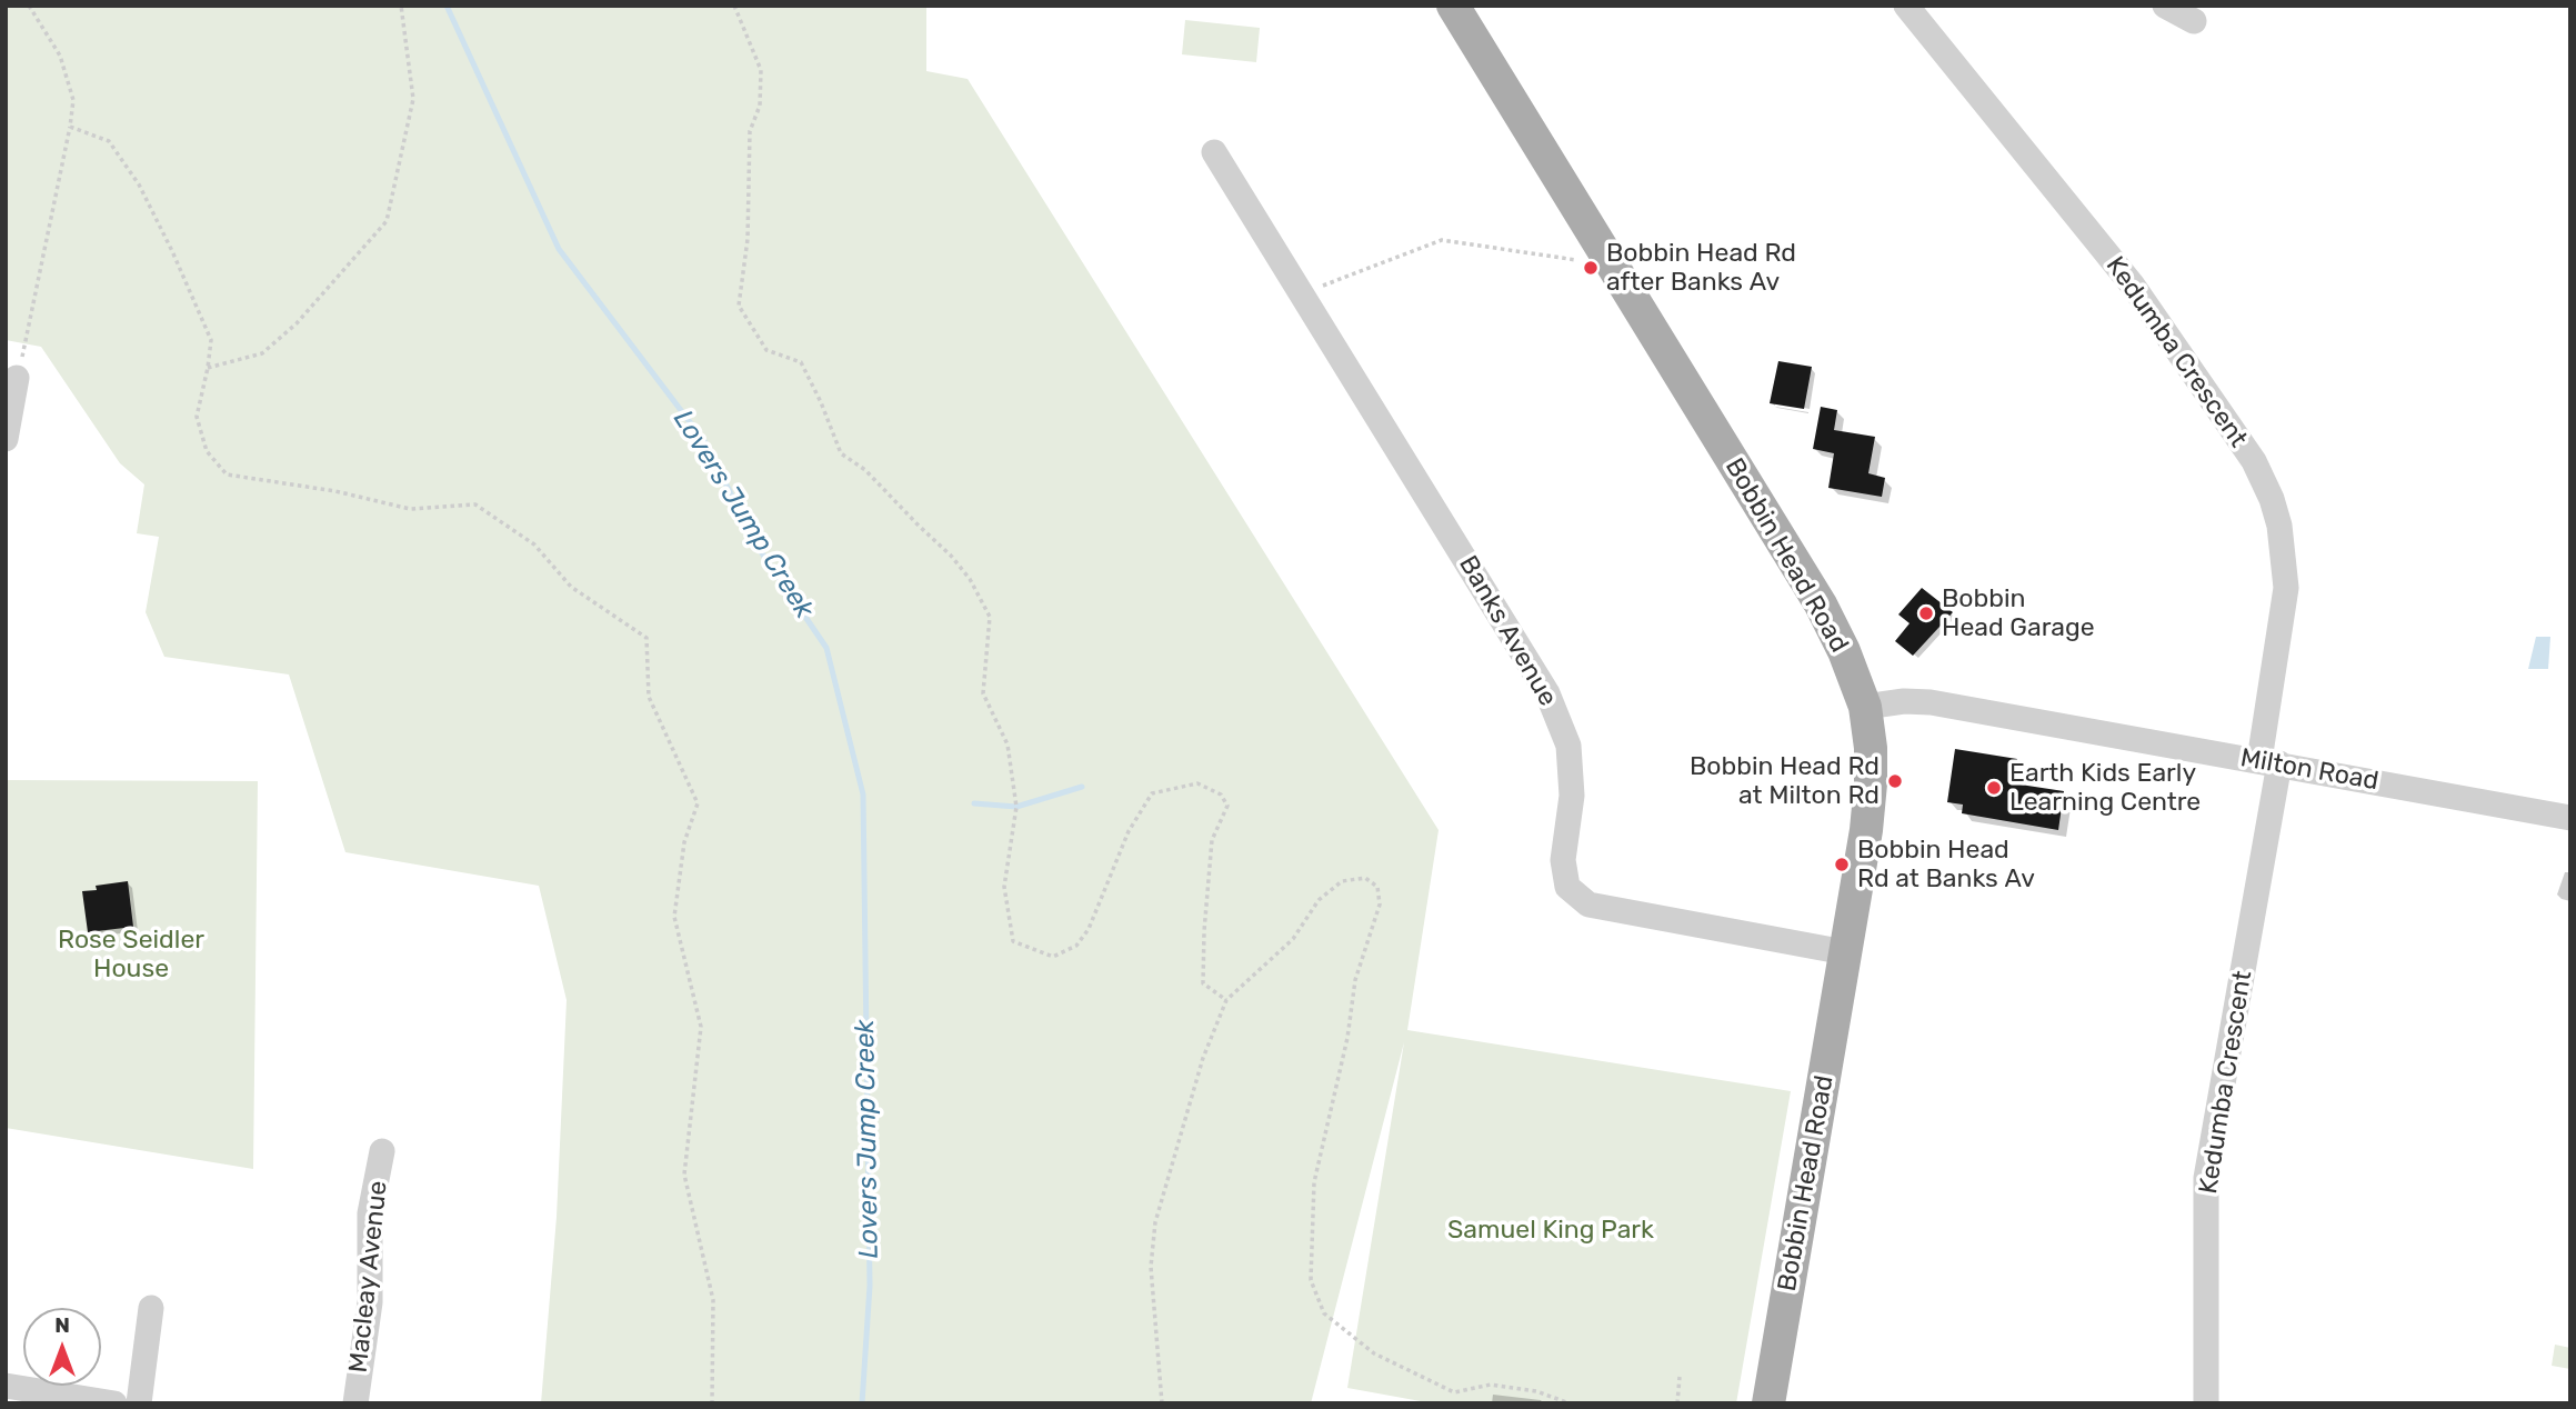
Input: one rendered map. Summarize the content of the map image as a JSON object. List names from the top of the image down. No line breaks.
{"streets":{"main road":["Bobbin Head Road"],"street":["Kedumba Crescent","Banks Avenue","Milton Road","Macleay Avenue"]},"crossings":[["Kedumba Crescent","Milton Road"],["Bobbin Head Road","Banks Avenue"],["Bobbin Head Road","Milton Road"]],"water":["Lovers Jump Creek"],"parks":["Rose Seidler House","Samuel King Park"],"places":["Bobbin Head Rd after Banks Av","Bobbin Head Garage","Bobbin Head Rd at Milton Rd","Earth Kids Early Learning Centre","Bobbin Head Rd at Banks Av"],"north":"top"}
